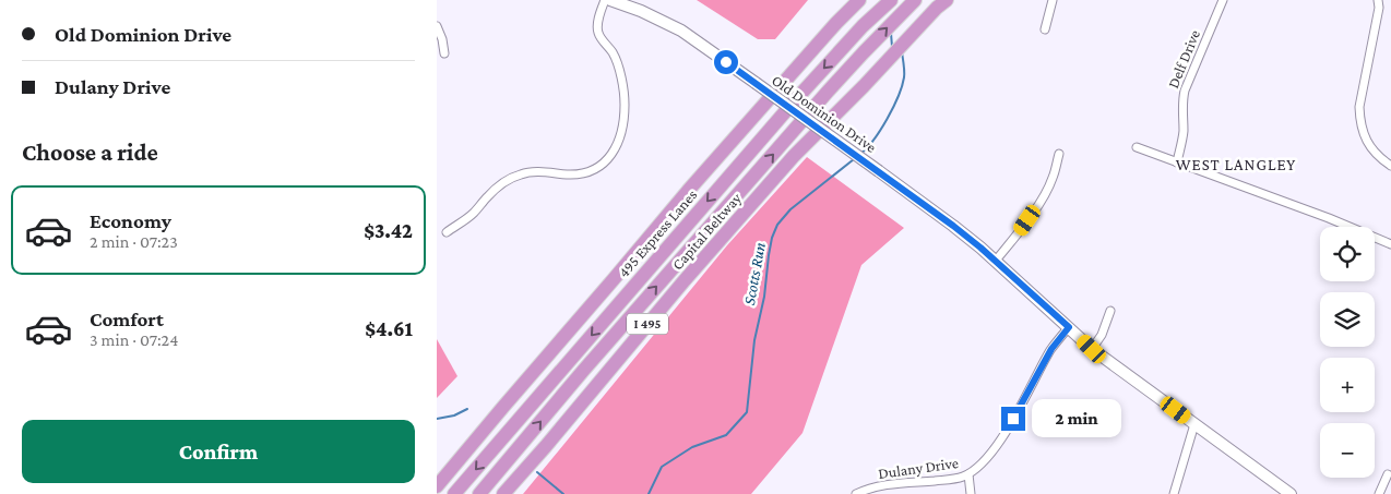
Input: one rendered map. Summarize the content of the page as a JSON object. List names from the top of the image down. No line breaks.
{"streets":{"highway":["Capital Beltway","495 Express Lanes","I 495"],"main road":["Old Dominion Drive"],"street":["Delf Drive","Dulany Drive"]},"crossings":[["Old Dominion Drive","Dulany Drive"]],"districts":["WEST LANGLEY"],"water":["Scotts Run"],"page":{"banner":["Old Dominion Drive","Dulany Drive"],"heading":"Choose a ride","list":[{"name":"Economy","note":"2 min · 07:23","value":"$3.42"},{"name":"Comfort","note":"3 min · 07:24","value":"$4.61"}],"map_buttons":["+","−"],"bubble":"2 min","buttons":"Confirm"}}
